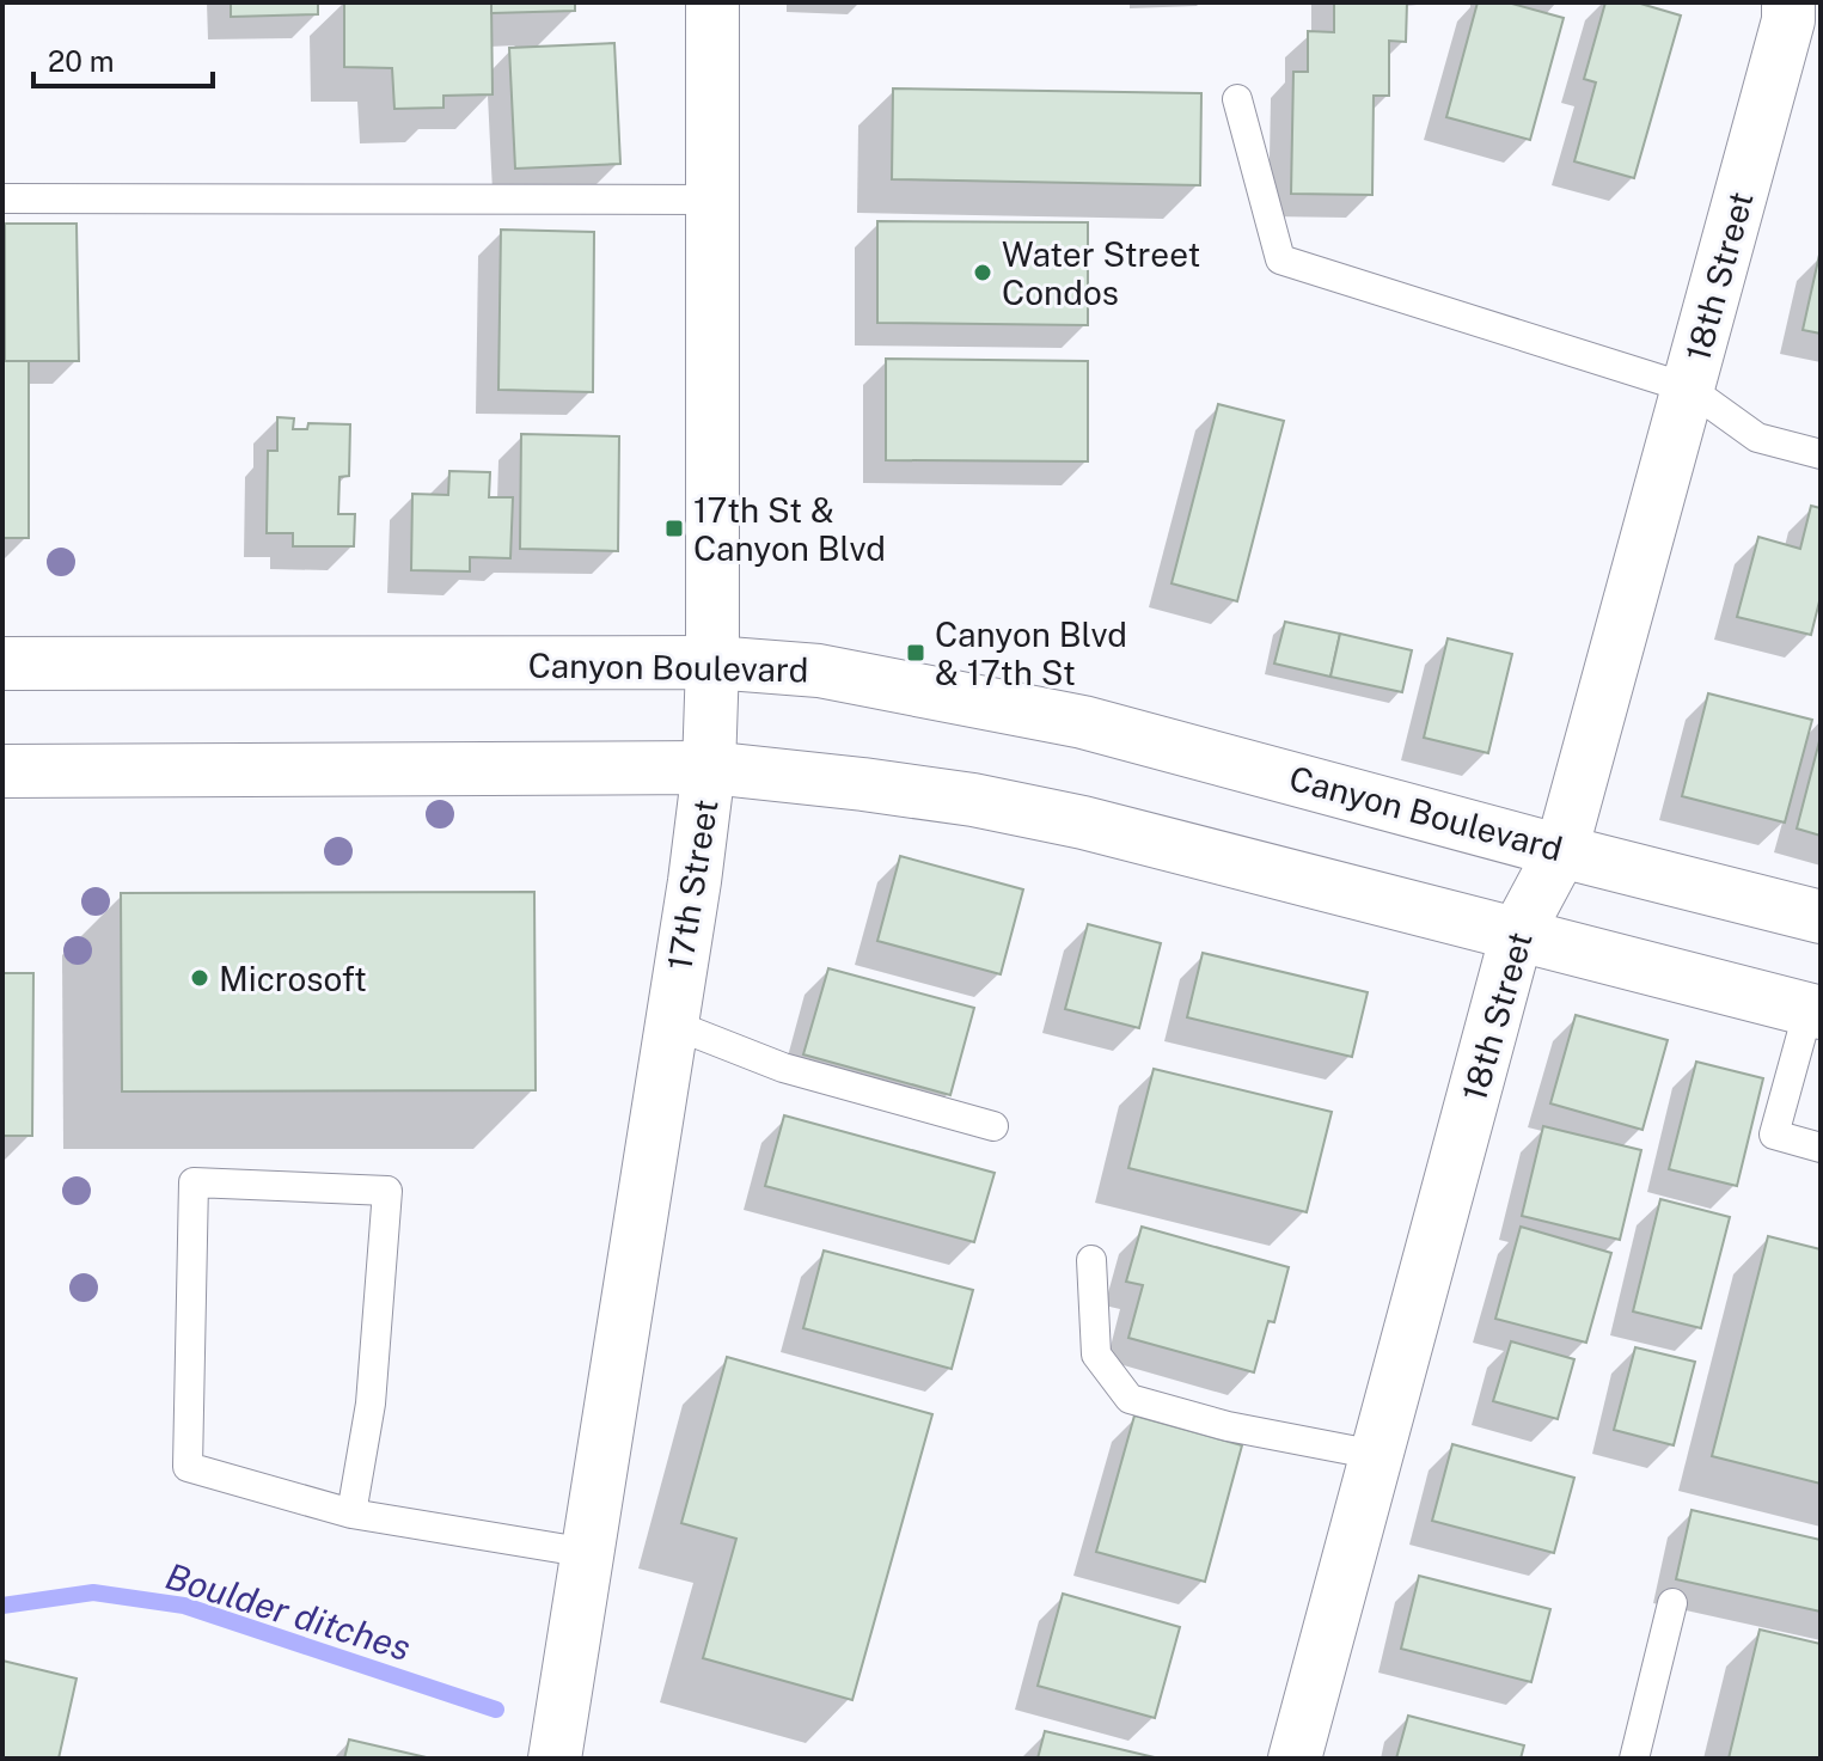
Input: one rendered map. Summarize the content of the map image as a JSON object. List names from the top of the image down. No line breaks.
{"streets":{"main road":["18th Street","Canyon Boulevard","17th Street"]},"crossings":[["18th Street","Canyon Boulevard"],["Canyon Boulevard","17th Street"]],"water":["Boulder ditches"],"places":{"other":["Water Street Condos","Microsoft"],"transit":["17th St & Canyon Blvd","Canyon Blvd & 17th St"]},"scale_bar":"20 m"}
